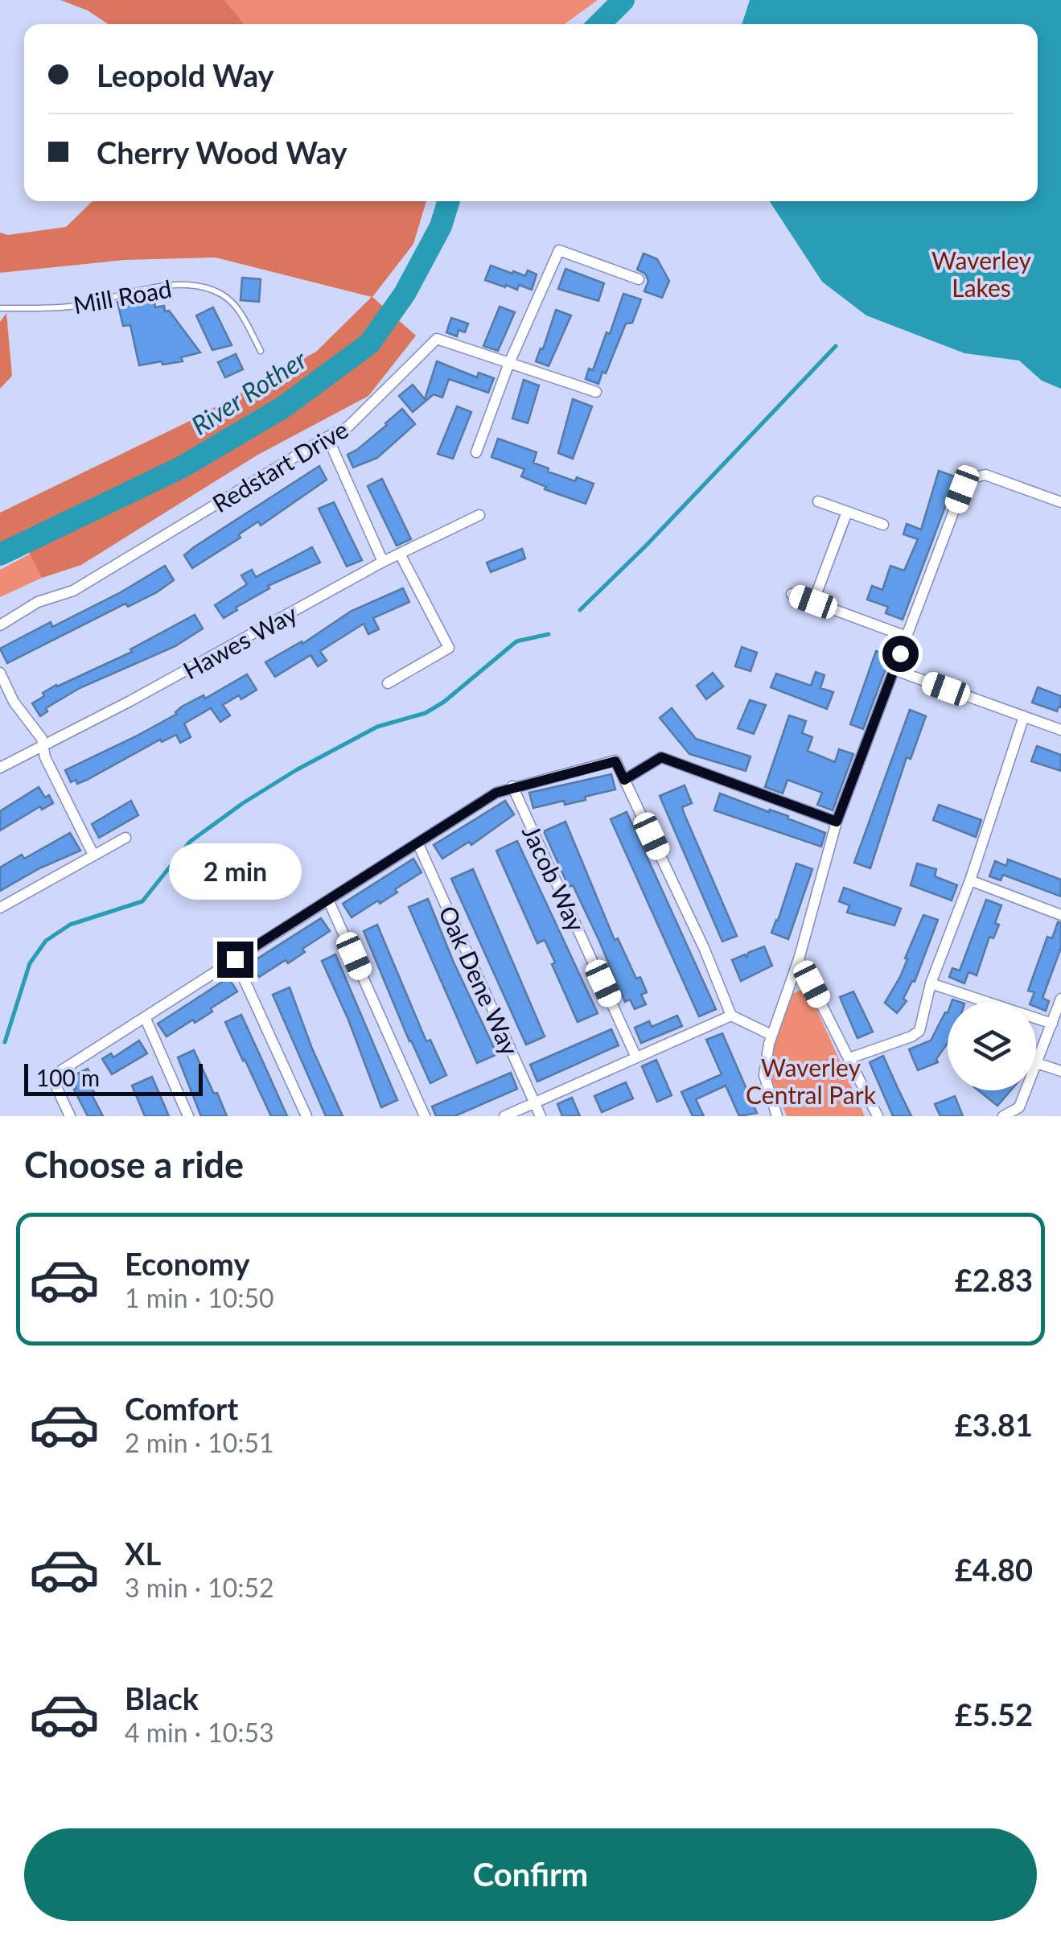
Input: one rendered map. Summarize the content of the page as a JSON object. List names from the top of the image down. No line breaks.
{"streets":{"street":["Redstart Drive","Hawes Way","Jacob Way","Oak Dene Way"],"lane":["Mill Road"]},"water":["River Rother"],"parks":["Waverley Lakes","Waverley Central Park"],"scale_bar":"100 m","page":{"banner":["Leopold Way","Cherry Wood Way"],"bubble":"2 min","scale":"100 m","heading":"Choose a ride","list":[{"name":"Economy","note":"1 min · 10:50","value":"£2.83"},{"name":"Comfort","note":"2 min · 10:51","value":"£3.81"},{"name":"XL","note":"3 min · 10:52","value":"£4.80"},{"name":"Black","note":"4 min · 10:53","value":"£5.52"}],"buttons":"Confirm"}}
